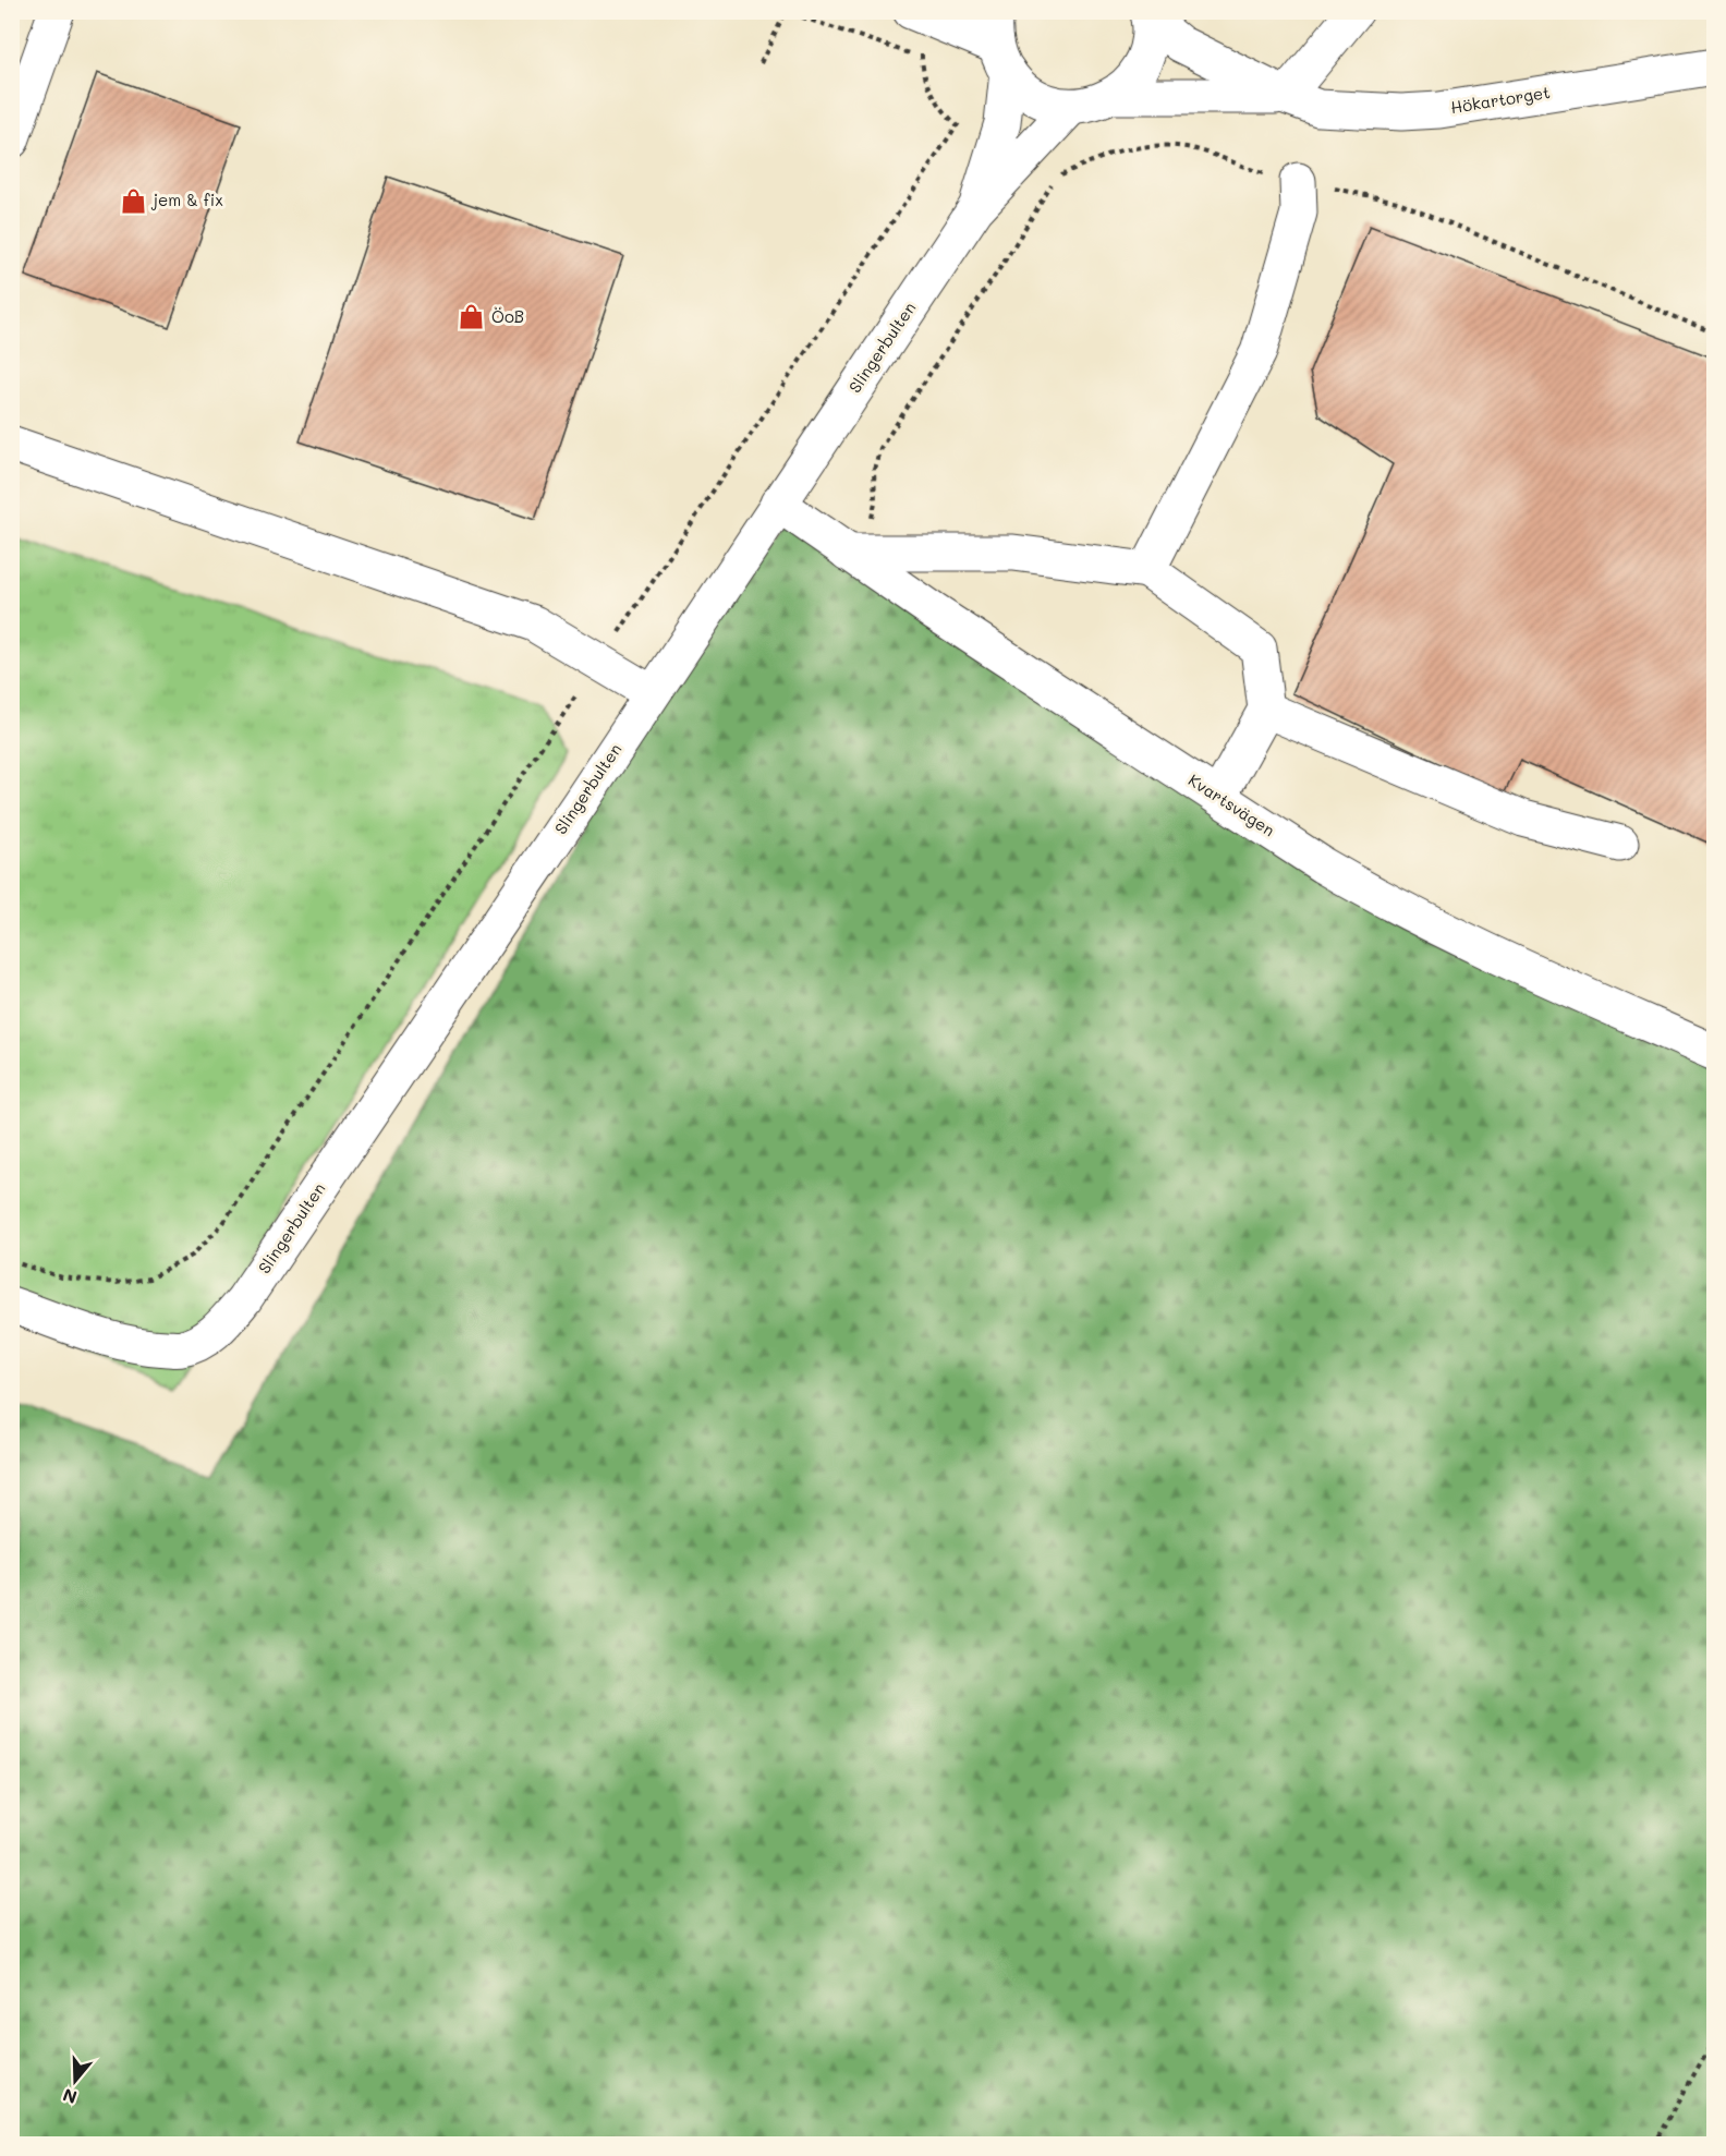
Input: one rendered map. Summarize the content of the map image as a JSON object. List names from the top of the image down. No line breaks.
{"streets":{"street":["Hökartorget","Slingerbulten","Kvartsvägen"]},"crossings":[["Slingerbulten","Kvartsvägen"]],"places":{"shop":["jem & fix","ÖoB"]},"north":"bottom"}
